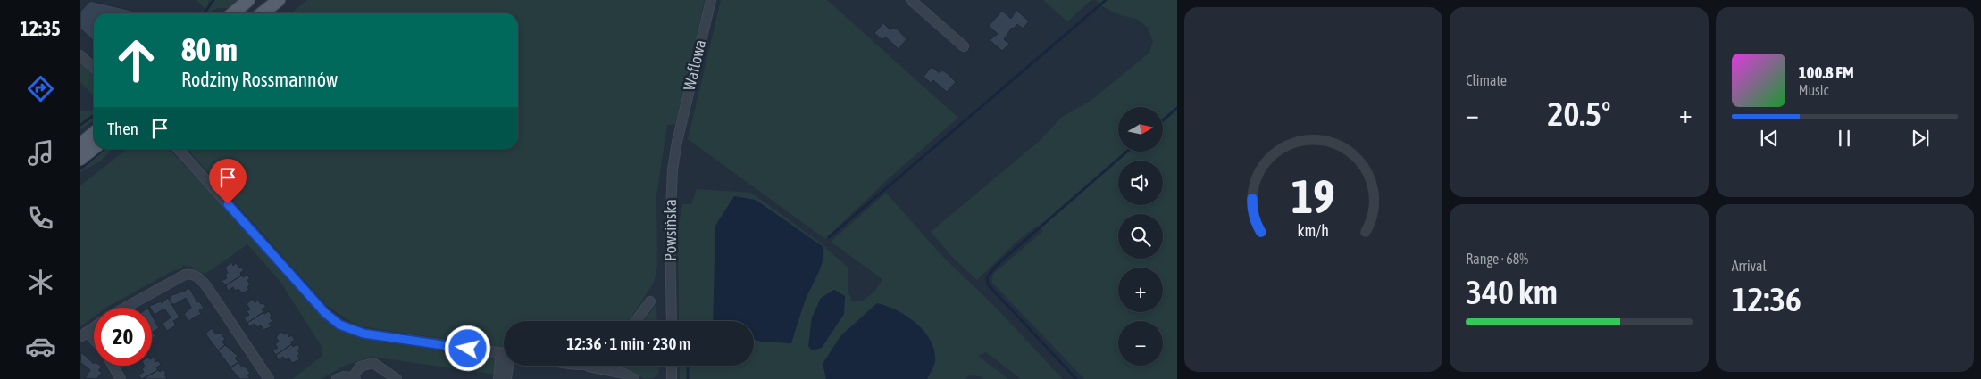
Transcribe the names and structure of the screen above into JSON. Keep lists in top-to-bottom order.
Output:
{
  "streets": {
    "street": ["Waflowa", "Powsińska"]
  },
  "crossings": [
    ["Waflowa", "Powsińska"]
  ],
  "north": "right",
  "page": {
    "tabs": "12:35",
    "tile": [
      "Climate",
      ["Range · 68%", "340 km"],
      ["Arrival", "12:36"]
    ],
    "turn": ["80 m", "Rodziny Rossmannów"],
    "song": ["100.8 FM", "Music"],
    "heat": ["−", "20.5°", "+"],
    "map_buttons": ["+", "−"],
    "then": "Then",
    "limit": "20",
    "trip": "12:36 · 1 min · 230 m",
    "gauge": ["19", "km/h"]
  }
}
